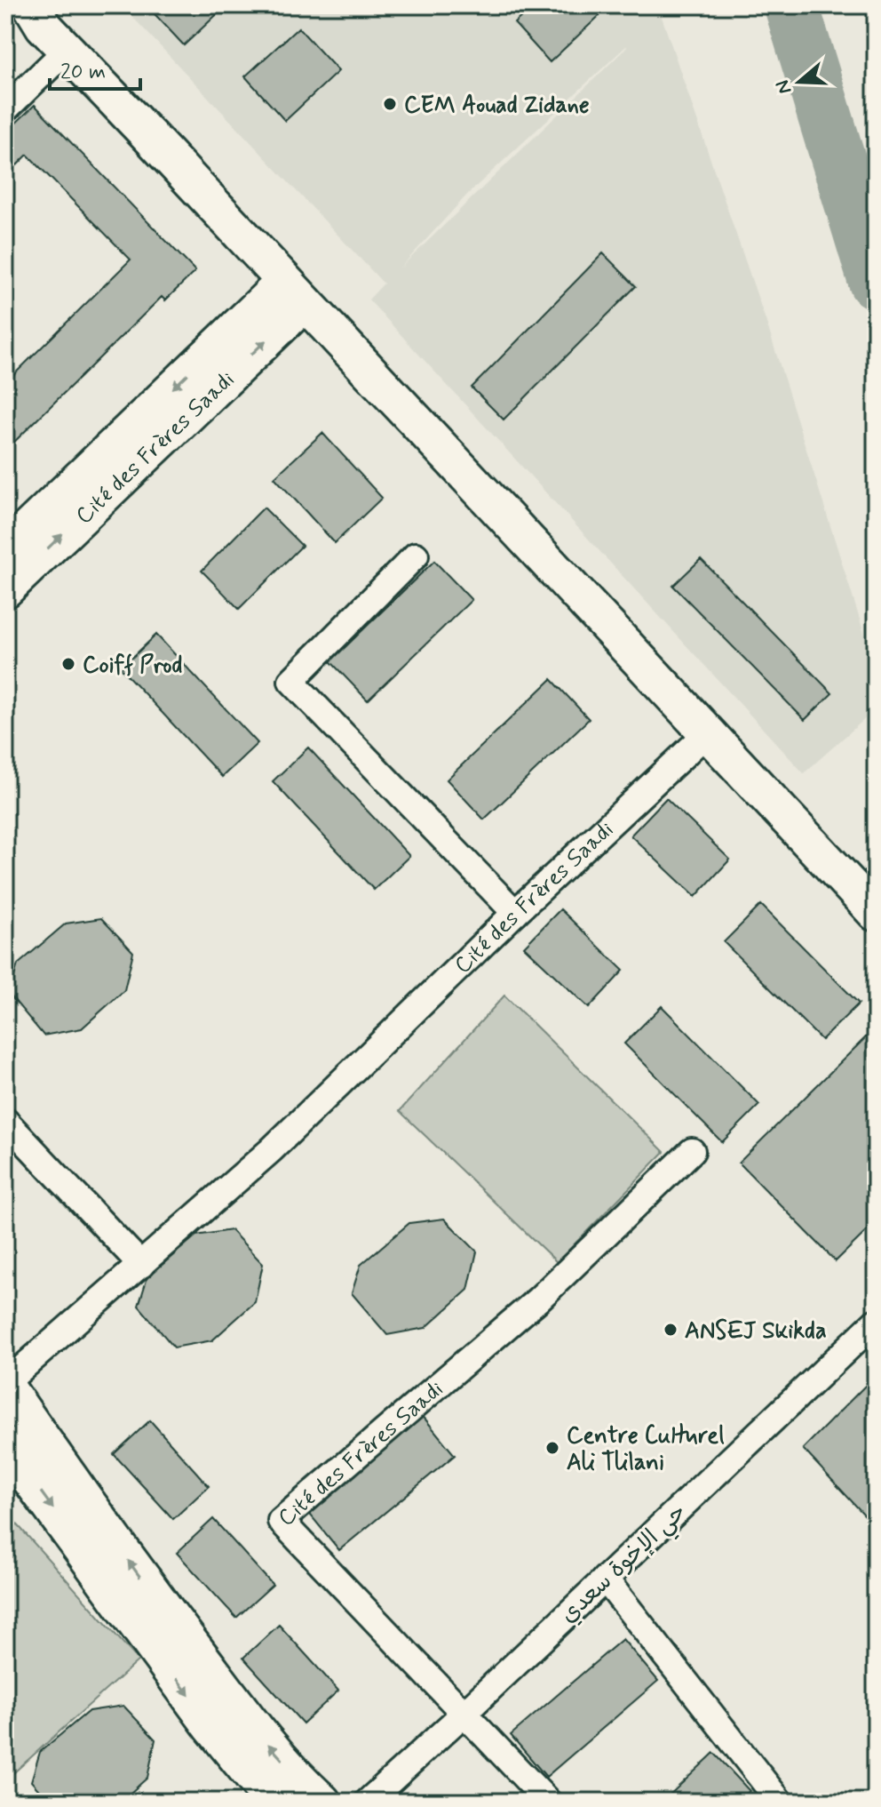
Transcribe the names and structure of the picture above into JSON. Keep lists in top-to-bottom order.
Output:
{
  "streets": {
    "main road": ["Cité des Frères Saadi"],
    "street": ["حي الإخوة سعدي"]
  },
  "crossings": [
    ["Cité des Frères Saadi", "حي الإخوة سعدي"]
  ],
  "places": [
    "CEM Aouad Zidane",
    "Coiff Prod",
    "ANSEJ Skikda",
    "Centre Culturel Ali Tlilani"
  ],
  "scale_bar": "20 m",
  "north": "left"
}
